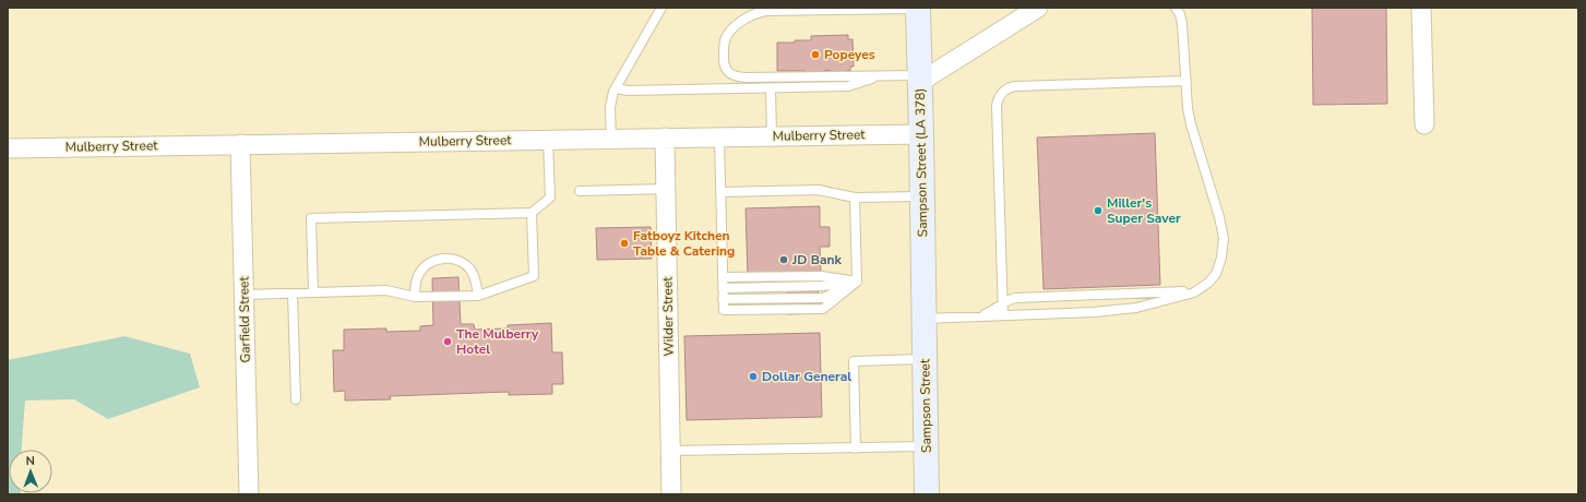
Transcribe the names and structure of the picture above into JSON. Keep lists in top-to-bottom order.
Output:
{
  "streets": {
    "main road": ["Sampson Street (LA 378)", "Sampson Street"],
    "street": ["Mulberry Street", "Wilder Street", "Garfield Street"]
  },
  "crossings": [
    ["Mulberry Street", "Sampson Street (LA 378)"],
    ["Mulberry Street", "Wilder Street"],
    ["Mulberry Street", "Garfield Street"],
    ["Sampson Street (LA 378)", "Sampson Street"]
  ],
  "places": [
    "Popeyes",
    "Miller's Super Saver",
    "Fatboyz Kitchen Table & Catering",
    "JD Bank",
    "The Mulberry Hotel",
    "Dollar General"
  ],
  "north": "top"
}
